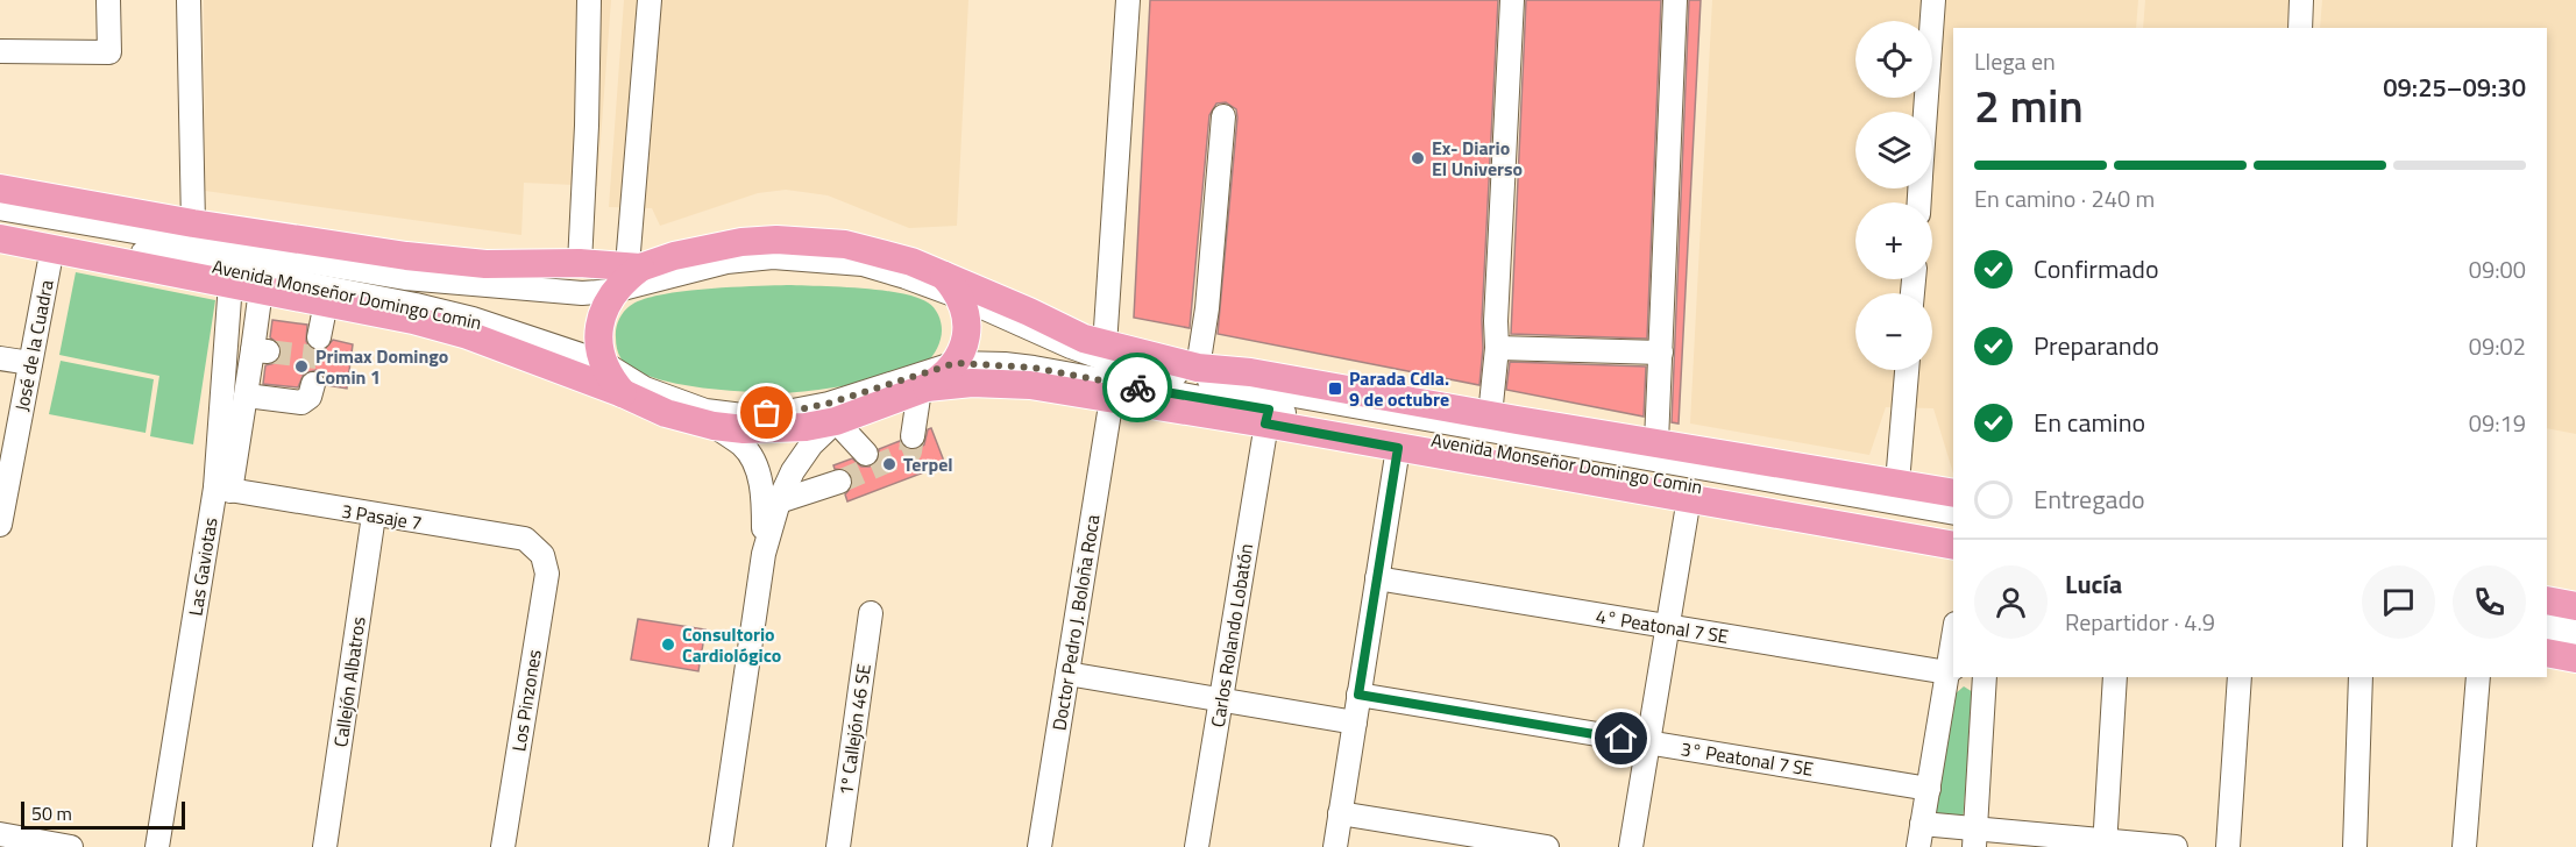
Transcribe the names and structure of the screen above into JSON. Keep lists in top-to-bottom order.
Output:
{
  "streets": {
    "main road": ["Avenida Monseñor Domingo Comin"],
    "street": [
      "José de la Cuadra",
      "3 Pasaje 7",
      "Las Gaviotas",
      "Doctor Pedro J. Boloña Roca",
      "4° Peatonal 7 SE",
      "Carlos Rolando Lobatón",
      "Callejón Albatros",
      "Los Pinzones",
      "1º Callejón 46 SE",
      "3° Peatonal 7 SE"
    ]
  },
  "crossings": [
    ["Avenida Monseñor Domingo Comin", "José de la Cuadra"],
    ["Avenida Monseñor Domingo Comin", "Las Gaviotas"],
    ["Avenida Monseñor Domingo Comin", "Doctor Pedro J. Boloña Roca"],
    ["Avenida Monseñor Domingo Comin", "Carlos Rolando Lobatón"],
    ["3 Pasaje 7", "Las Gaviotas"],
    ["3 Pasaje 7", "Callejón Albatros"],
    ["3 Pasaje 7", "Los Pinzones"]
  ],
  "places": {
    "other": [
      "Ex- Diario El Universo",
      "Primax Domingo Comin 1",
      "Terpel",
      "Consultorio Cardiológico"
    ],
    "transit": ["Parada Cdla. 9 de octubre"]
  },
  "scale_bar": "50 m",
  "page": {
    "map_buttons": ["+", "−"],
    "heading": ["2 min", "Llega en", "09:25–09:30"],
    "panel": ["Lucía", "Repartidor · 4.9"],
    "bar": "En camino · 240 m",
    "list": [
      ["Confirmado", "09:00"],
      ["Preparando", "09:02"],
      ["En camino", "09:19"],
      "Entregado"
    ],
    "scale": "50 m"
  }
}
